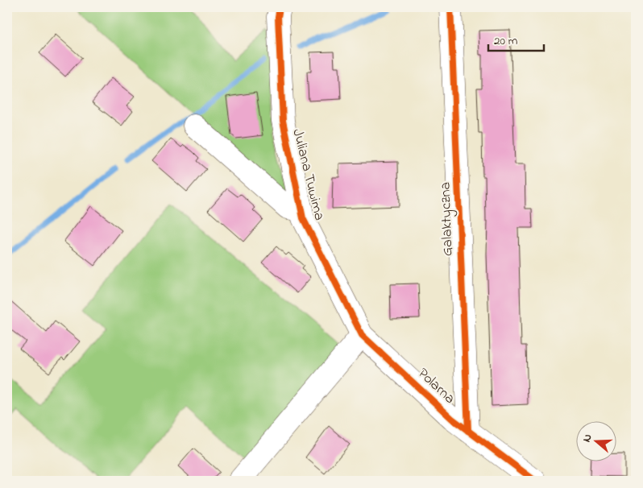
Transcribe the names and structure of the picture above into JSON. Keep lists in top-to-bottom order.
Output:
{
  "streets": {
    "street": ["Juliana Tuwima", "Galaktyczna", "Polarna"]
  },
  "crossings": [
    ["Juliana Tuwima", "Polarna"],
    ["Galaktyczna", "Polarna"]
  ],
  "scale_bar": "20 m",
  "north": "left"
}
